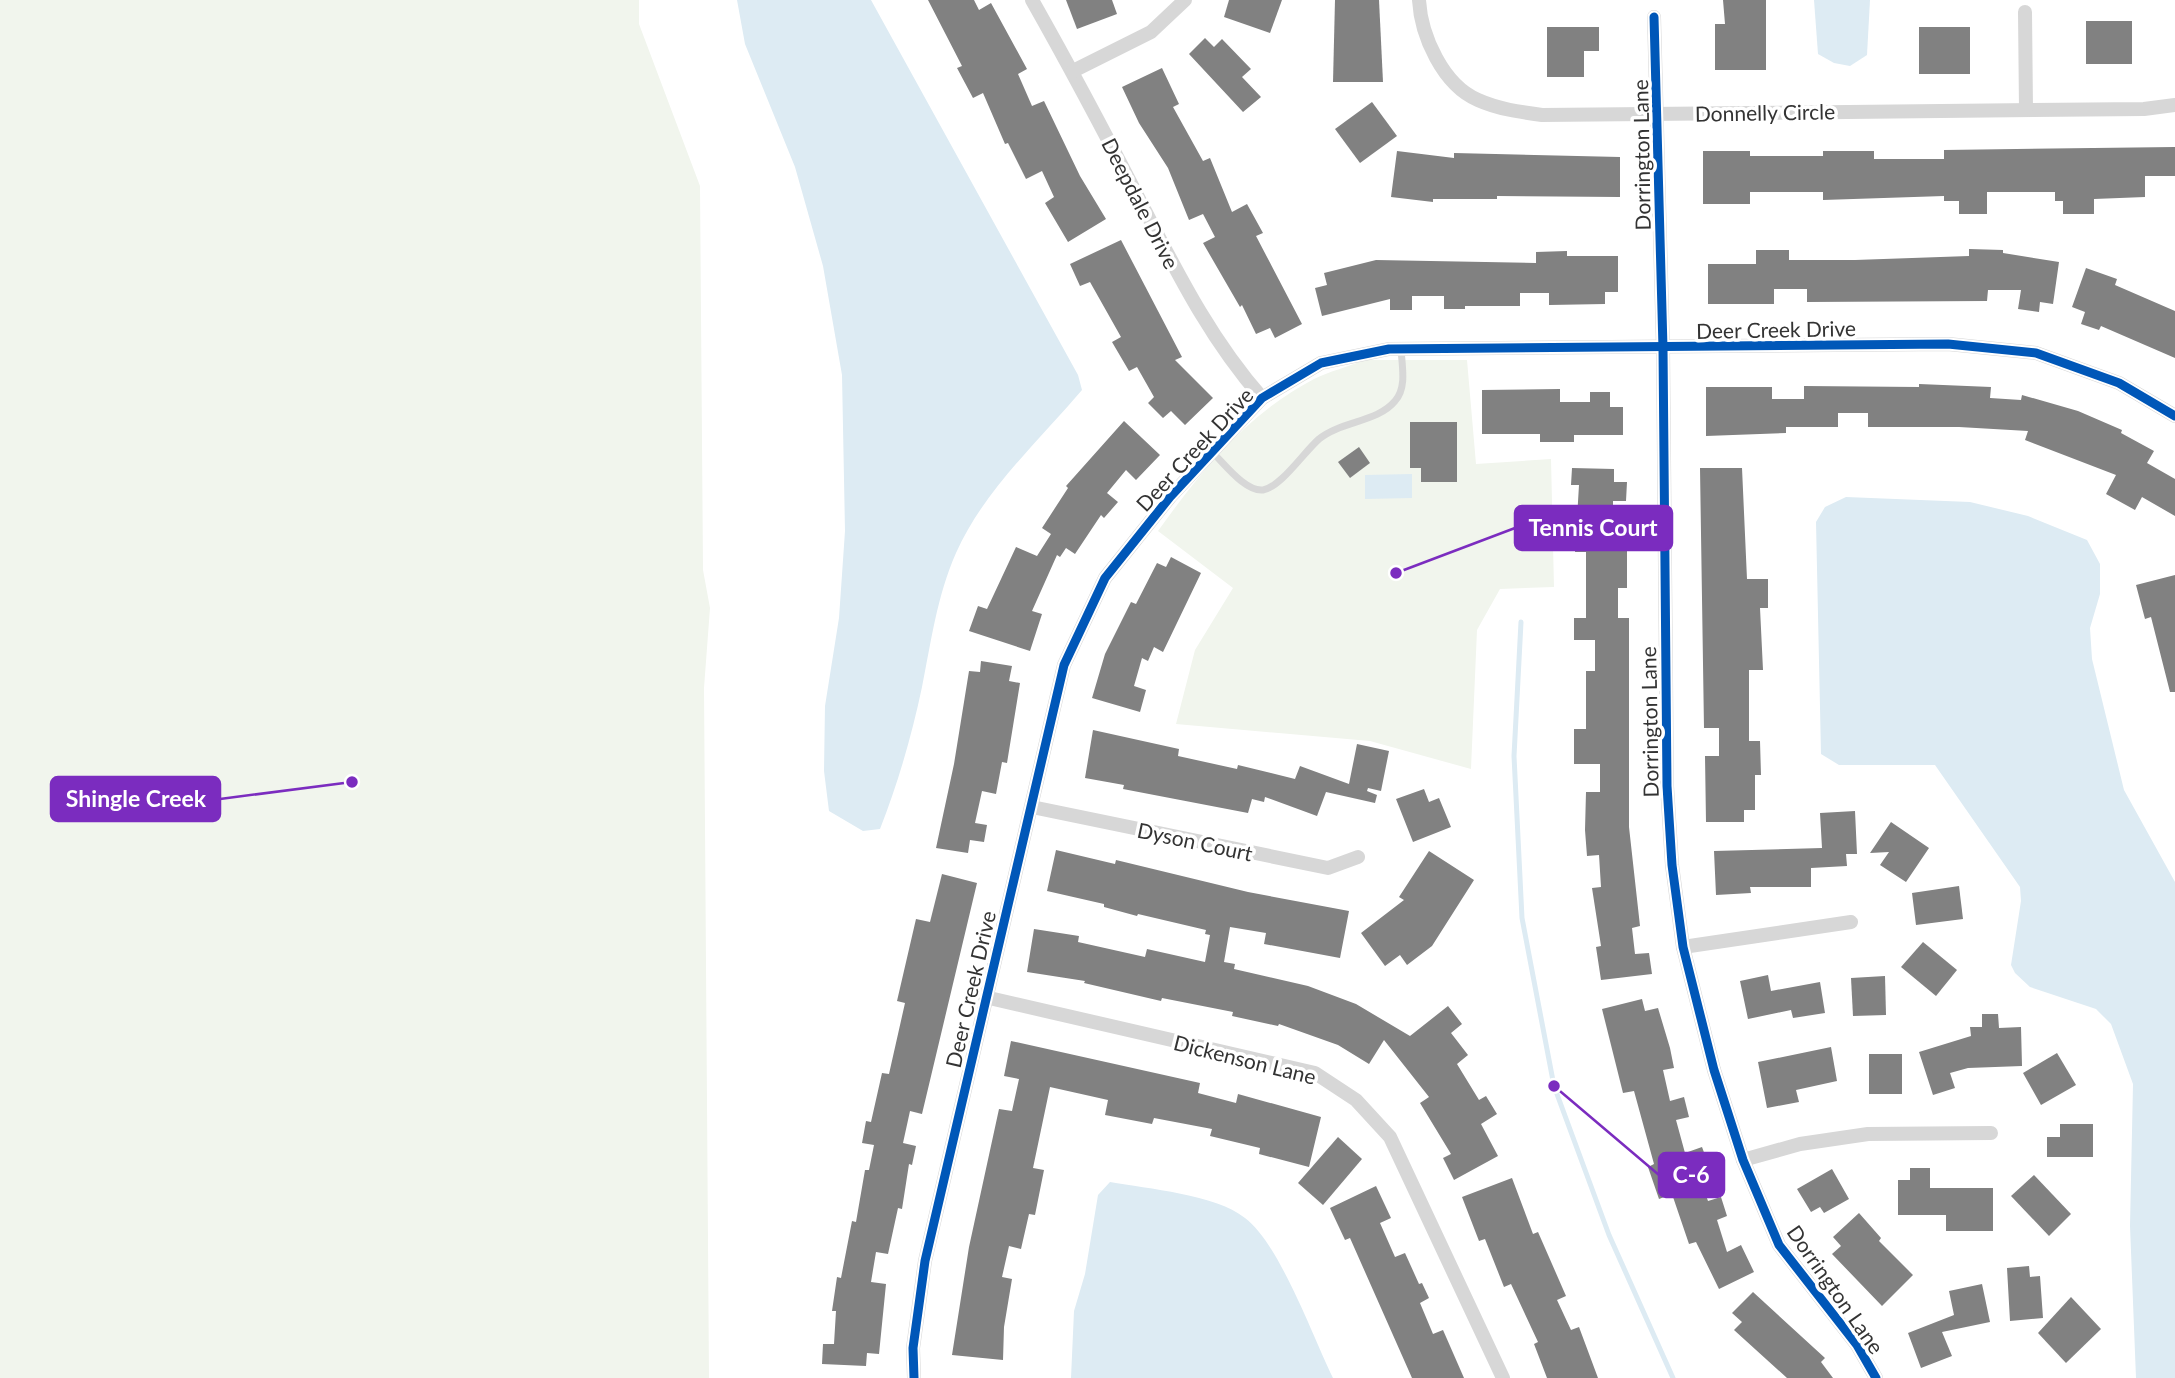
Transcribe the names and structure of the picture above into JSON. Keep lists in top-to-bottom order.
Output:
{
  "streets": {
    "street": [
      "Donnelly Circle",
      "Dorrington Lane",
      "Deepdale Drive",
      "Deer Creek Drive",
      "Dyson Court",
      "Dickenson Lane"
    ]
  },
  "crossings": [
    ["Donnelly Circle", "Dorrington Lane"],
    ["Dorrington Lane", "Deer Creek Drive"],
    ["Deepdale Drive", "Deer Creek Drive"],
    ["Deer Creek Drive", "Dyson Court"],
    ["Deer Creek Drive", "Dickenson Lane"]
  ],
  "places": ["Tennis Court", "Shingle Creek", "C-6"]
}
